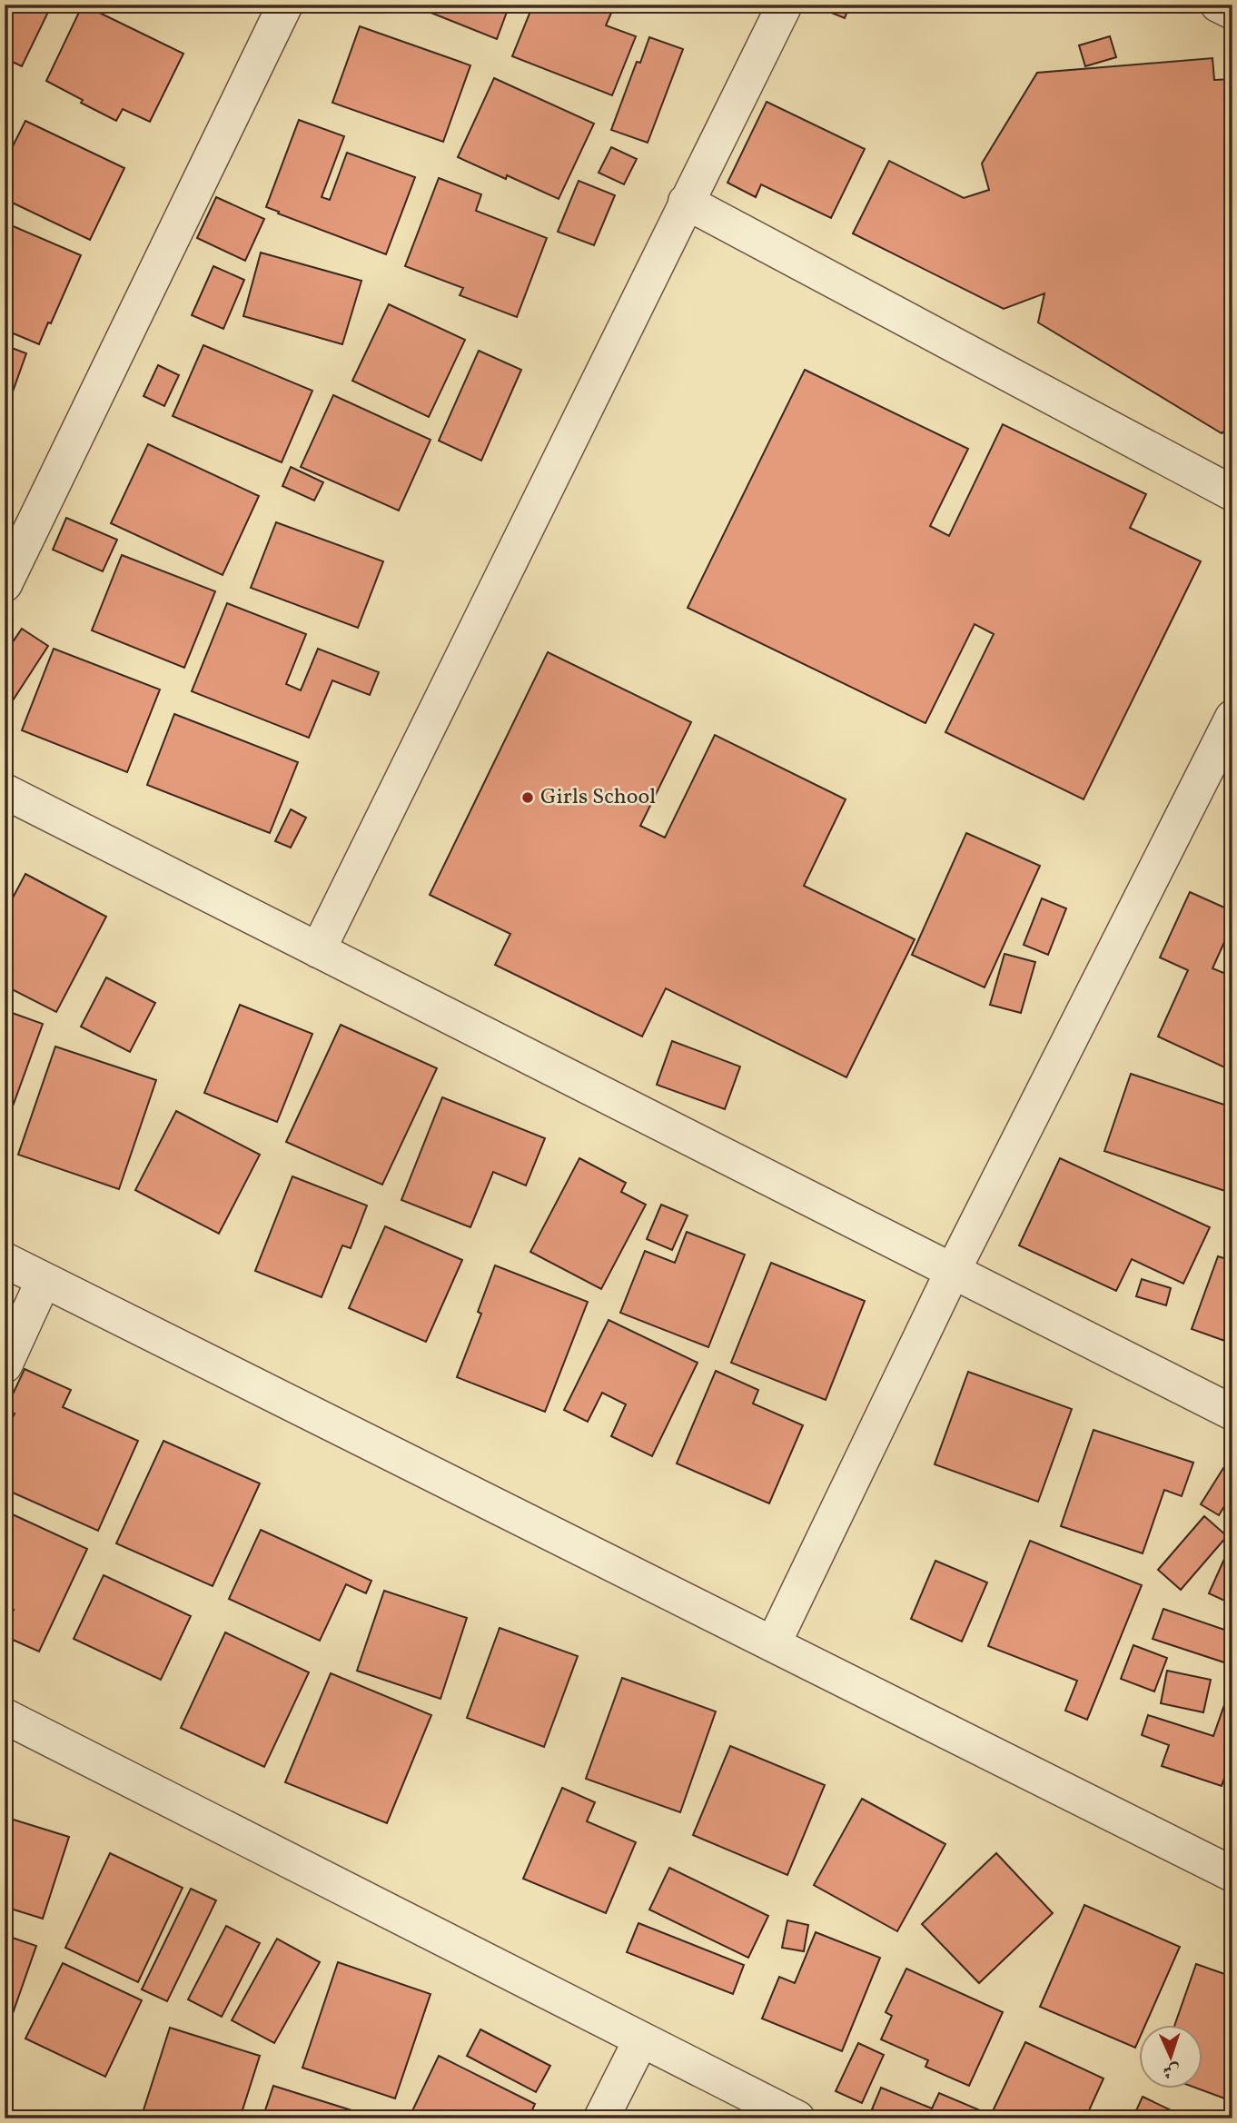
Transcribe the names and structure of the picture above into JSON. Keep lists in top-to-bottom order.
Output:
{
  "places": ["Girls School"],
  "north": "bottom"
}
